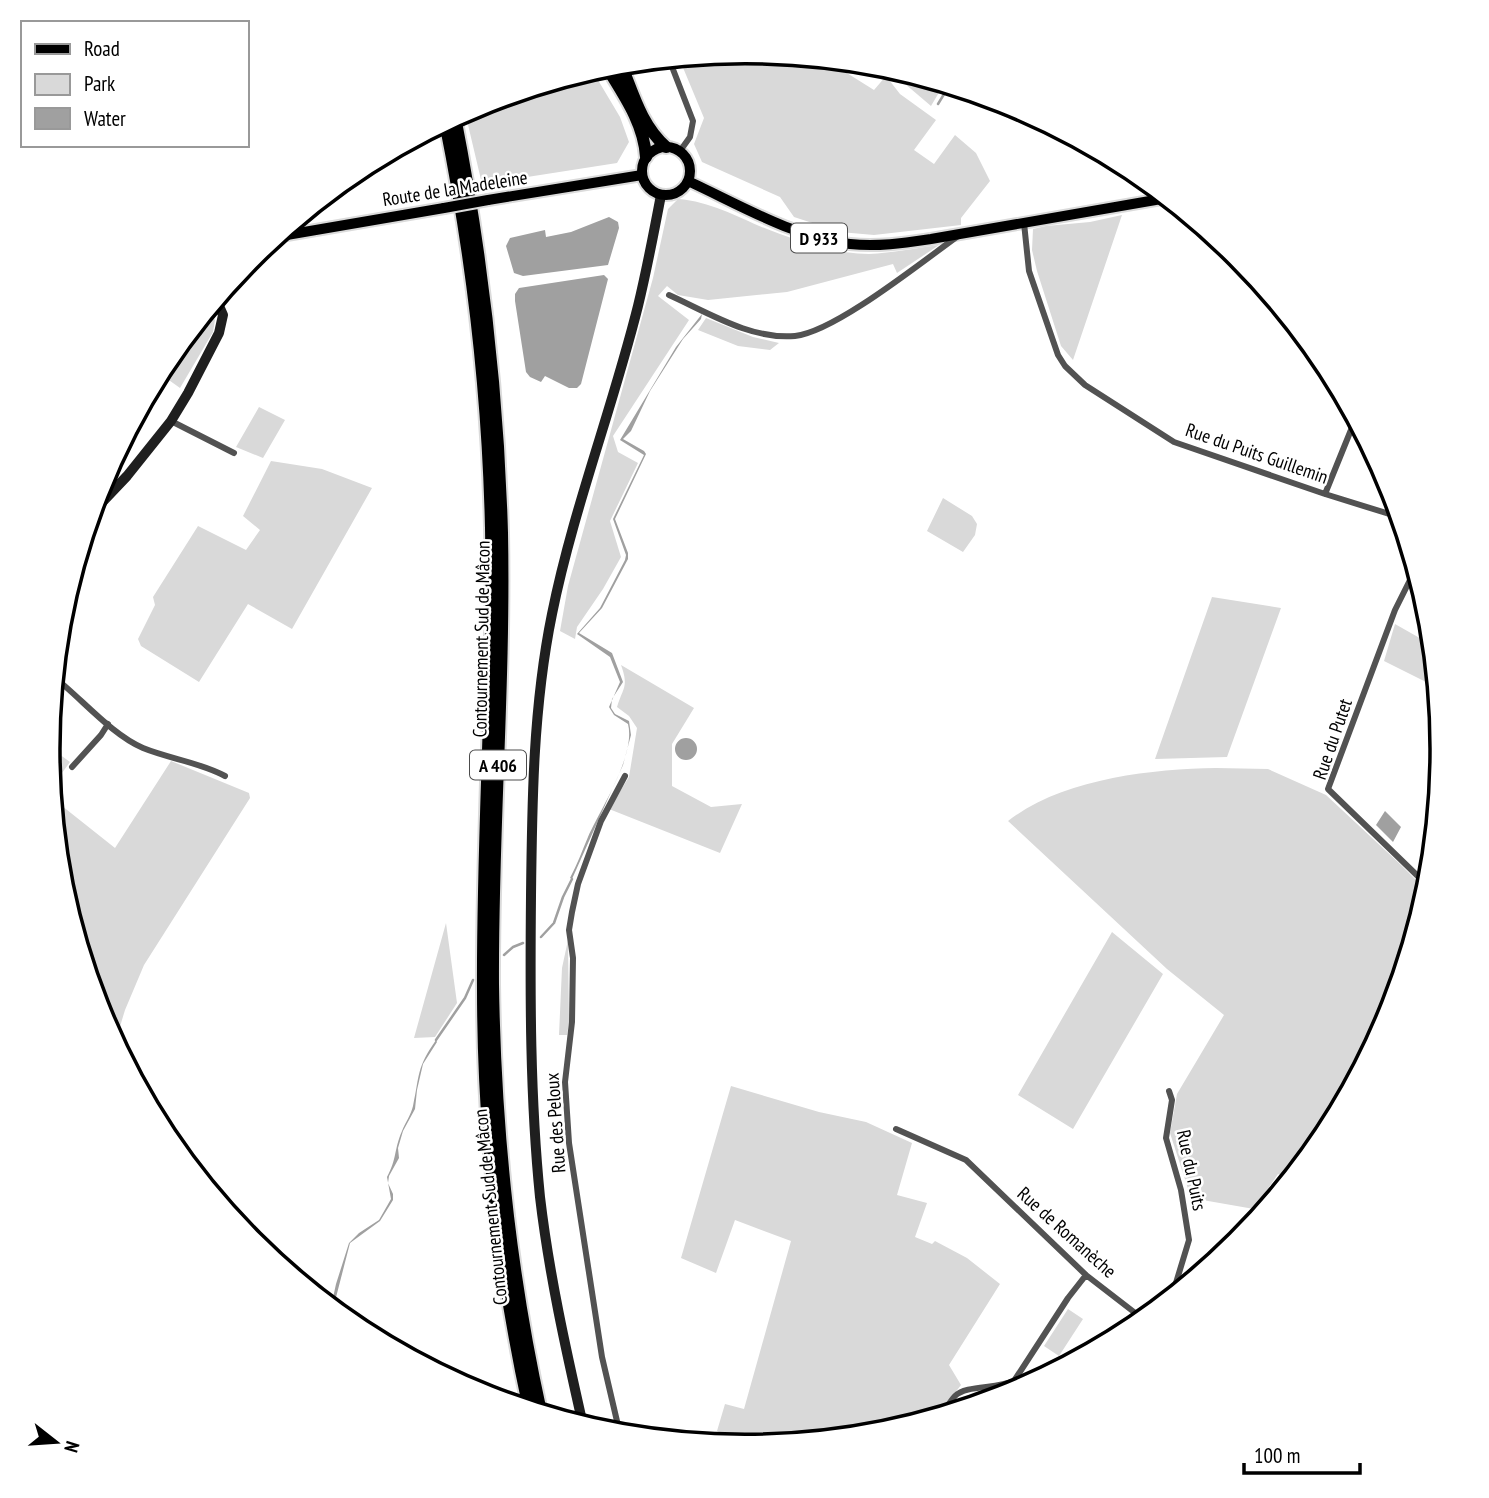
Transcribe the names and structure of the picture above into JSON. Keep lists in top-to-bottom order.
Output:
{
  "streets": {
    "highway": ["Contournement Sud de Mâcon", "A 406"],
    "main road": ["Route de la Madeleine", "D 933"],
    "street": [
      "Rue du Puits Guillemin",
      "Rue du Putet",
      "Rue des Peloux",
      "Rue du Puits",
      "Rue de Romanèche"
    ]
  },
  "crossings": [
    ["Route de la Madeleine", "D 933"],
    ["D 933", "Rue du Puits Guillemin"]
  ],
  "legend": ["Road", "Park", "Water"],
  "scale_bar": "100 m",
  "north": "right"
}
